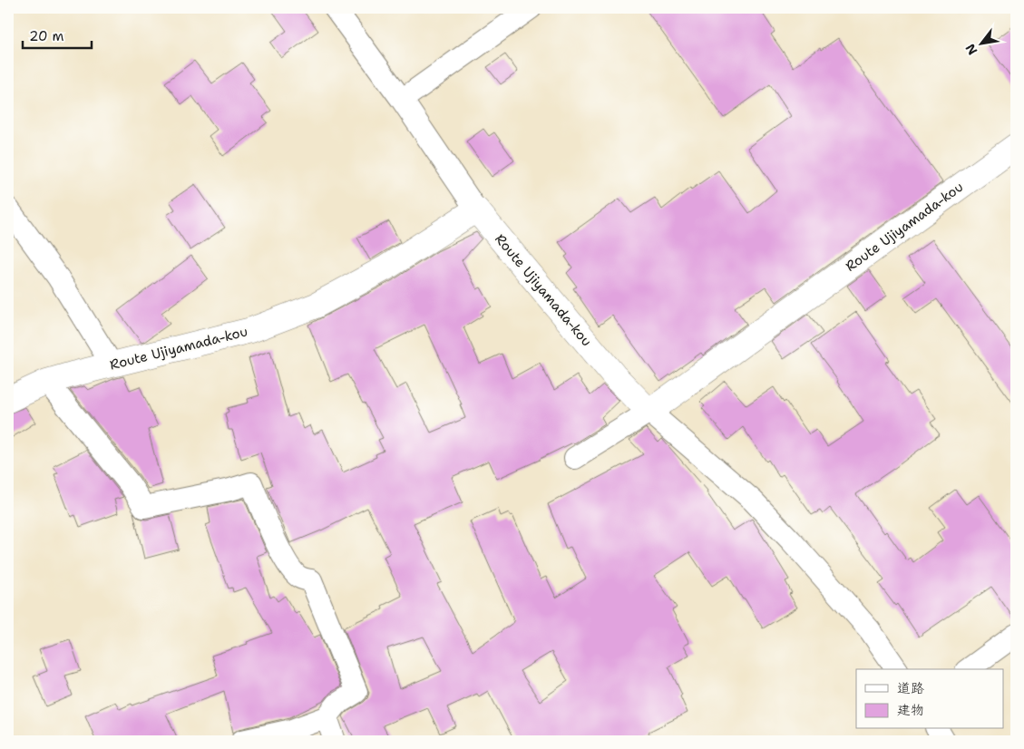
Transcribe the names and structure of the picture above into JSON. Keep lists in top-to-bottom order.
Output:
{
  "streets": {
    "main road": ["Route Ujiyamada-kou"]
  },
  "legend": ["道路", "建物"],
  "scale_bar": "20 m",
  "north": "bottom left"
}
